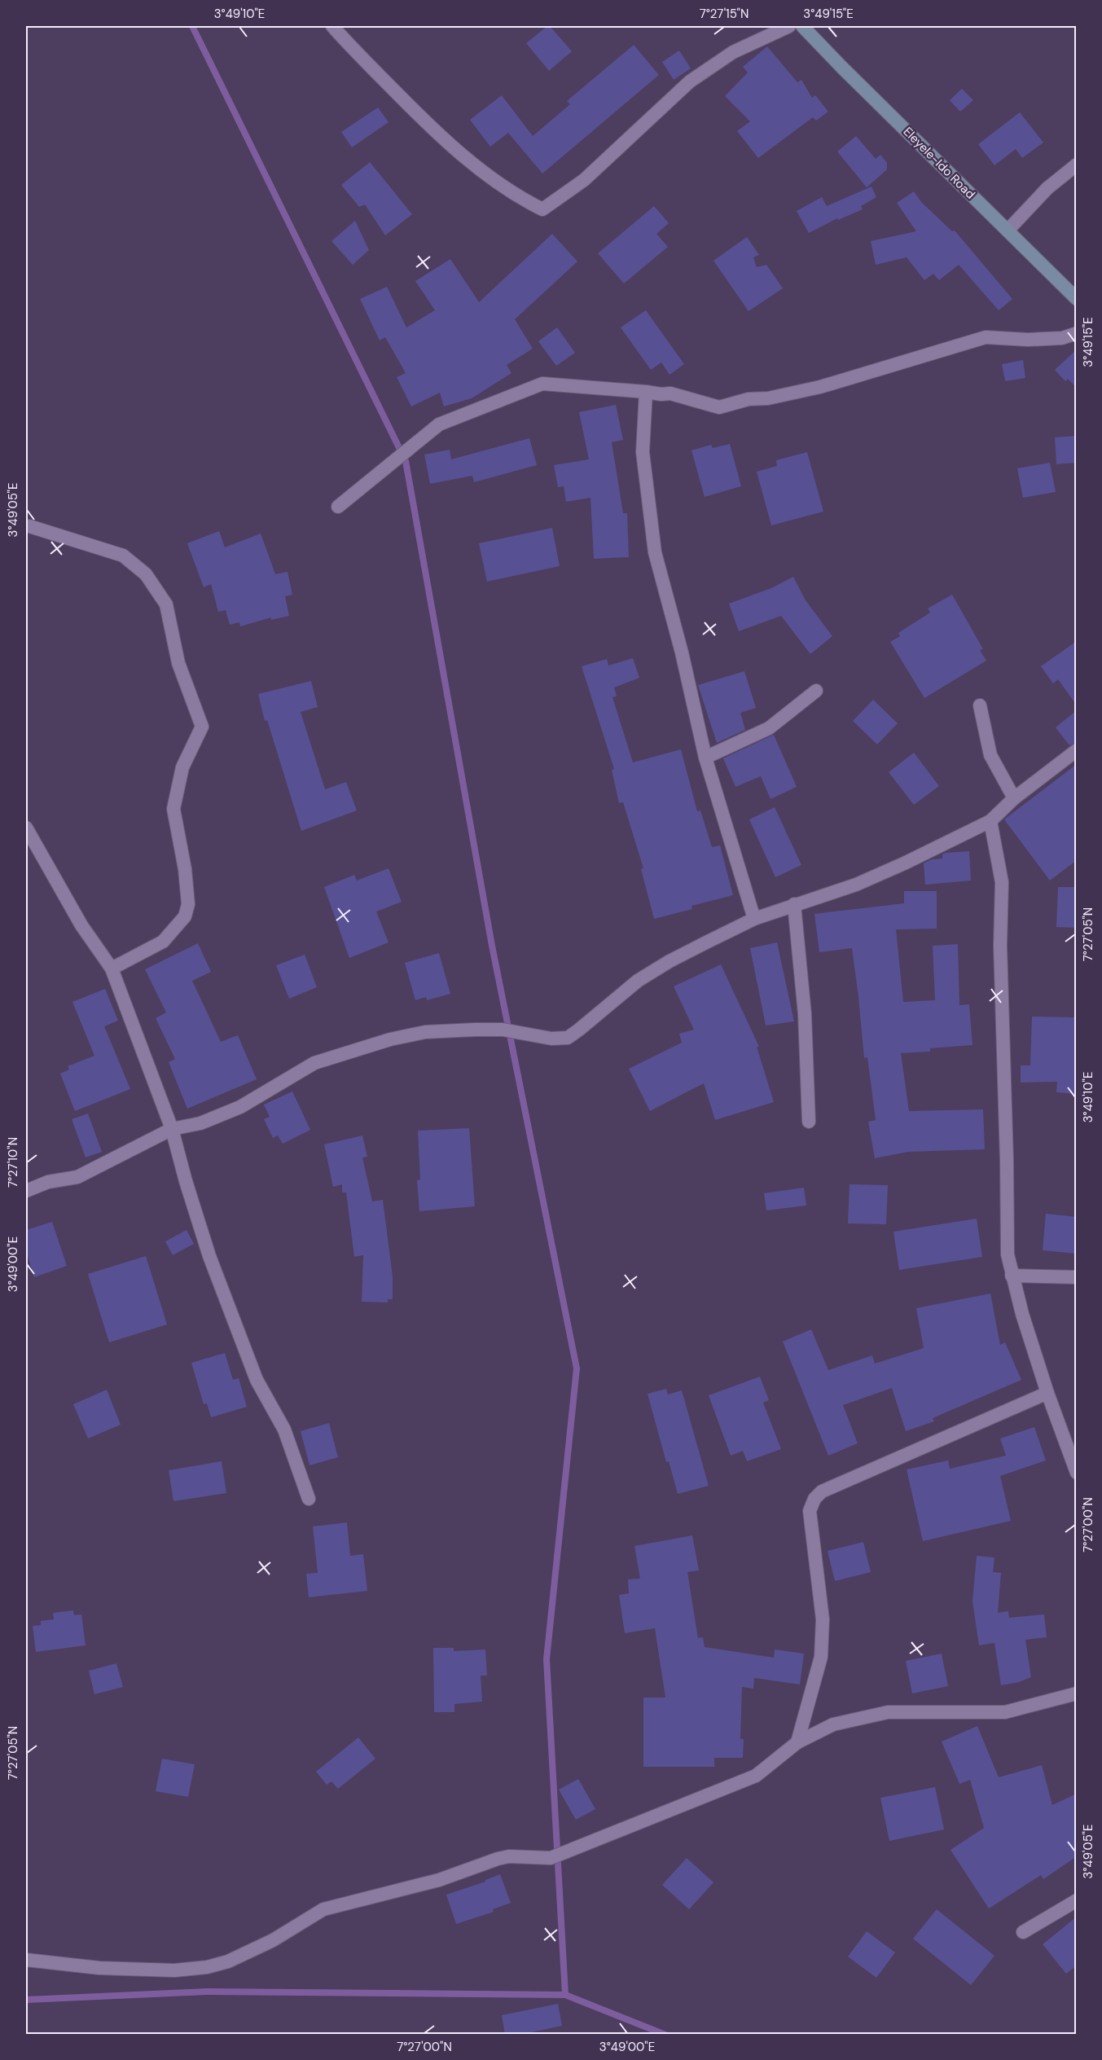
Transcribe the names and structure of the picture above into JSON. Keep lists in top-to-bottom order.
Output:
{
  "streets": {
    "main road": ["Eleyele-Ido Road"]
  },
  "coordinates": [
    "3°49'10\"E",
    "7°27'15\"N",
    "3°49'15\"E",
    "3°49'05\"E",
    "7°27'05\"N",
    "7°27'10\"N",
    "3°49'00\"E",
    "7°27'00\"N"
  ]
}
